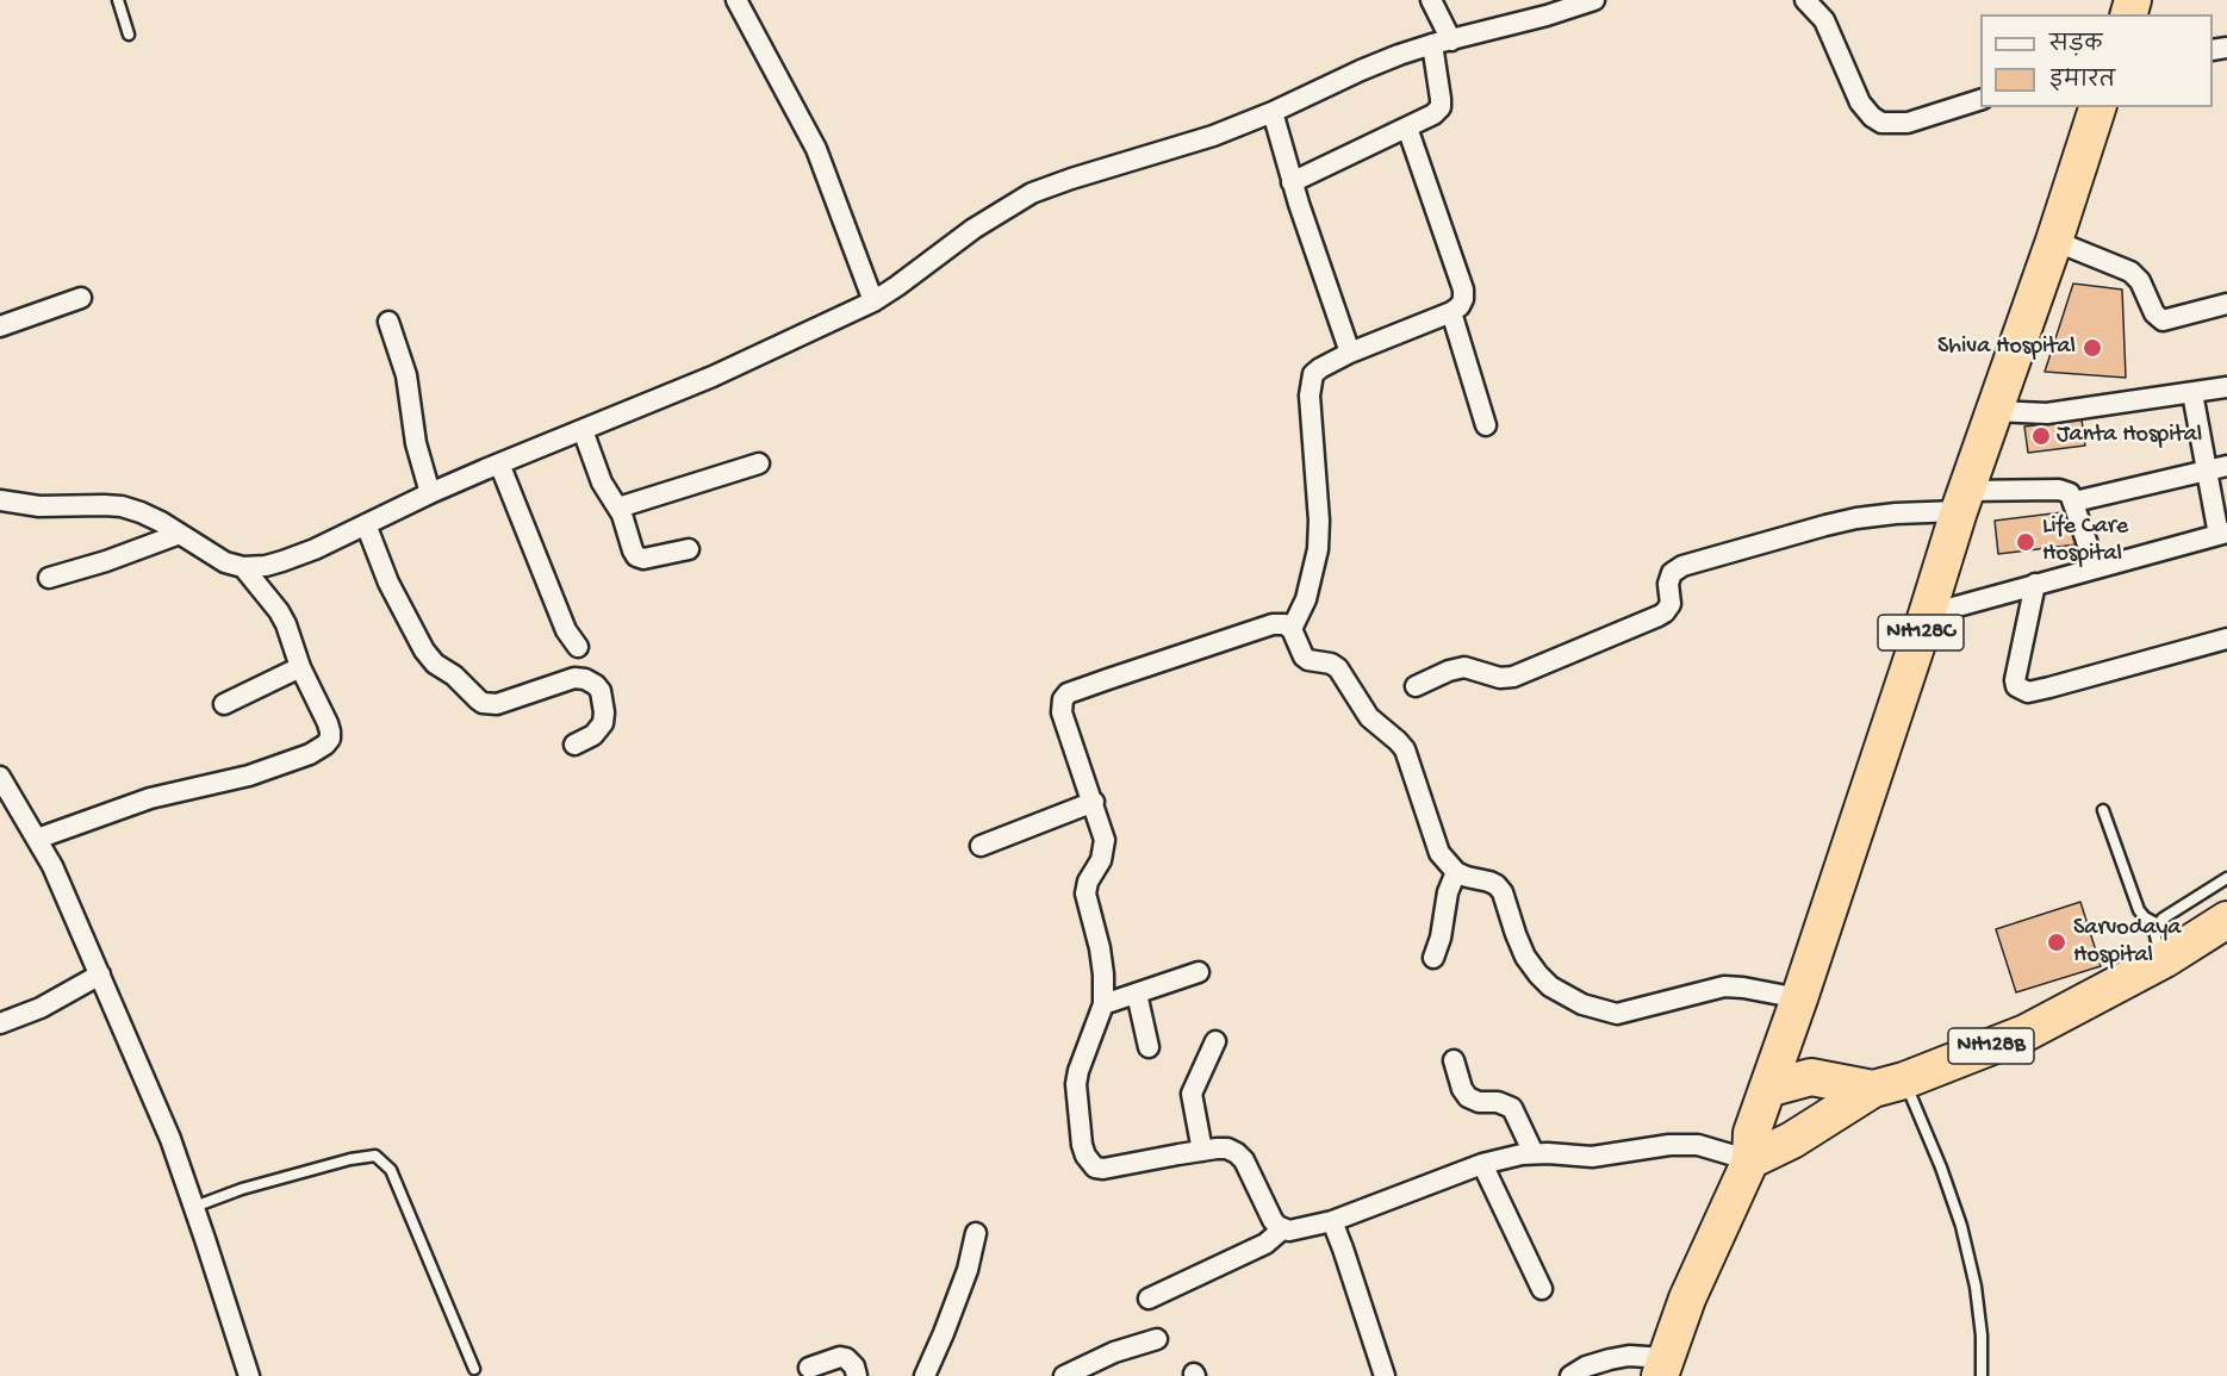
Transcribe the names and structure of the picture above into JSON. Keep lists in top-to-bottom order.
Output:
{
  "streets": {
    "highway": ["NH128C", "NH128B"]
  },
  "crossings": [
    ["NH128C", "NH128B"]
  ],
  "places": [
    "Shiva Hospital",
    "Janta Hospital",
    "Life Care Hospital",
    "Sarvodaya Hospital"
  ],
  "legend": ["सड़क", "इमारत"]
}
